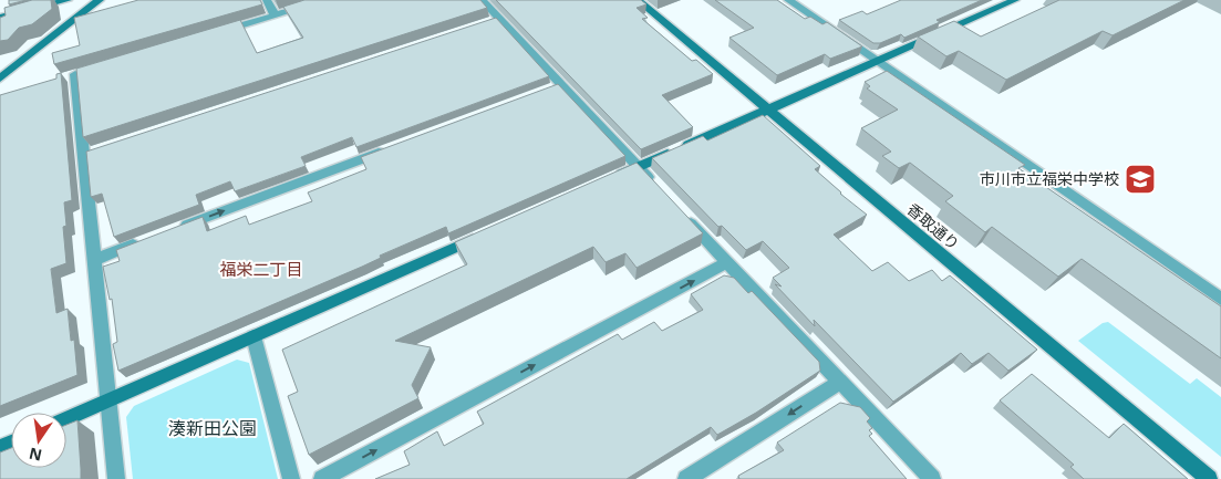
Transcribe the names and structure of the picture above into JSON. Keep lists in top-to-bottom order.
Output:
{
  "streets": {
    "street": ["香取通り"]
  },
  "districts": ["福栄二丁目"],
  "parks": ["湊新田公園"],
  "places": {
    "school or university": ["市川市立福栄中学校"]
  },
  "north": "bottom"
}
